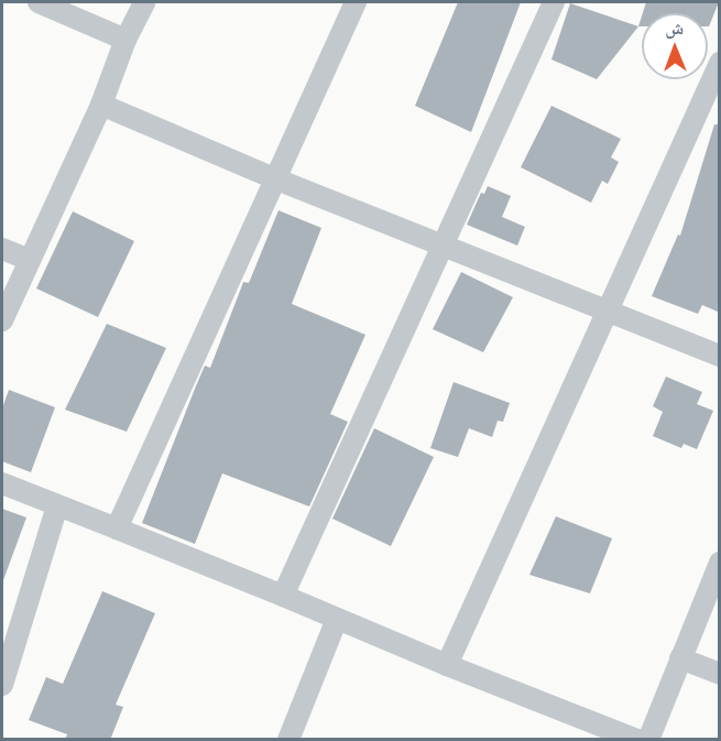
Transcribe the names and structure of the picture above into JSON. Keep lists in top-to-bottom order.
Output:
{
  "north": "top"
}
